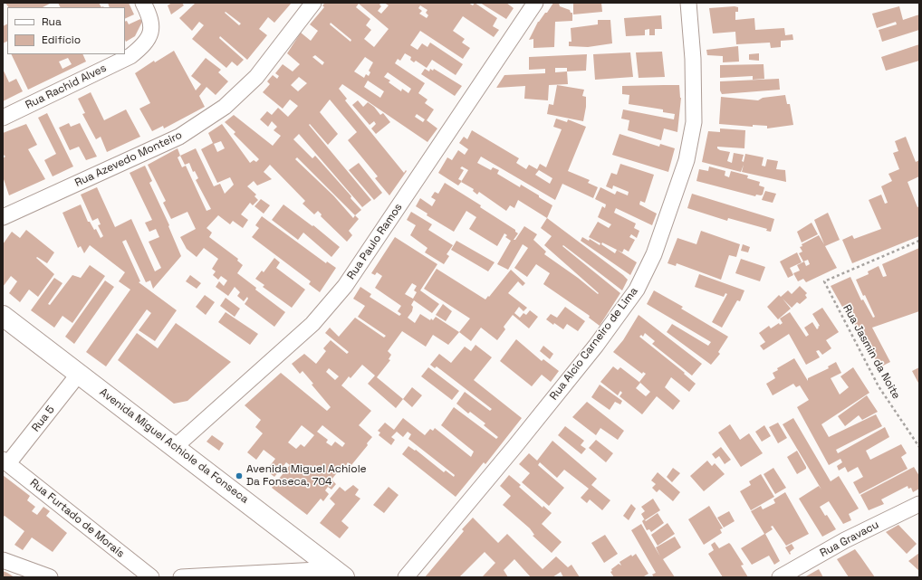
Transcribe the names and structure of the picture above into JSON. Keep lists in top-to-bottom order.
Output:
{
  "streets": {
    "street": [
      "Rua Rachid Alves",
      "Rua Azevedo Monteiro",
      "Rua Paulo Ramos",
      "Rua Alcio Carneiro de Lima",
      "Rua 5",
      "Avenida Miguel Achiole da Fonseca",
      "Rua Furtado de Morais",
      "Rua Gravacu"
    ],
    "path": ["Rua Jasmin da Noite"]
  },
  "crossings": [
    ["Rua Paulo Ramos", "Avenida Miguel Achiole da Fonseca"],
    ["Rua 5", "Avenida Miguel Achiole da Fonseca"],
    ["Rua 5", "Rua Furtado de Morais"]
  ],
  "places": ["Avenida Miguel Achiole Da Fonseca, 704"],
  "legend": ["Rua", "Edifício"]
}
